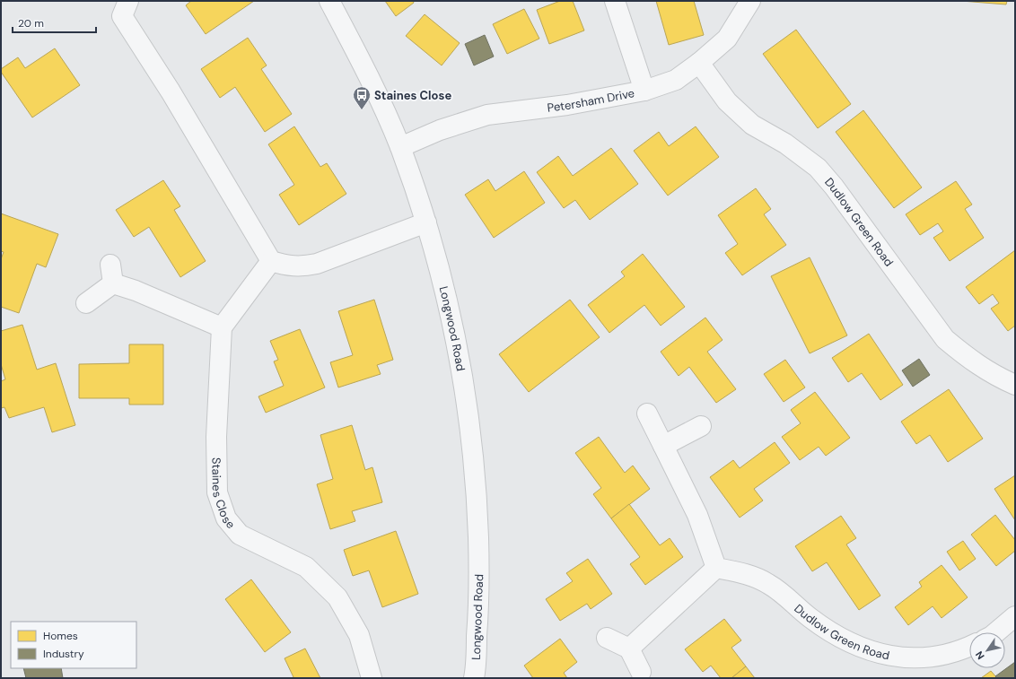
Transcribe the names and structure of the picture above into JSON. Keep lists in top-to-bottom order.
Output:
{
  "streets": {
    "street": [
      "Petersham Drive",
      "Dudlow Green Road",
      "Longwood Road",
      "Staines Close"
    ]
  },
  "crossings": [
    ["Petersham Drive", "Dudlow Green Road"],
    ["Petersham Drive", "Longwood Road"]
  ],
  "places": {
    "bus stop": ["Staines Close"]
  },
  "legend": ["Homes", "Industry"],
  "scale_bar": "20 m",
  "north": "bottom left"
}
